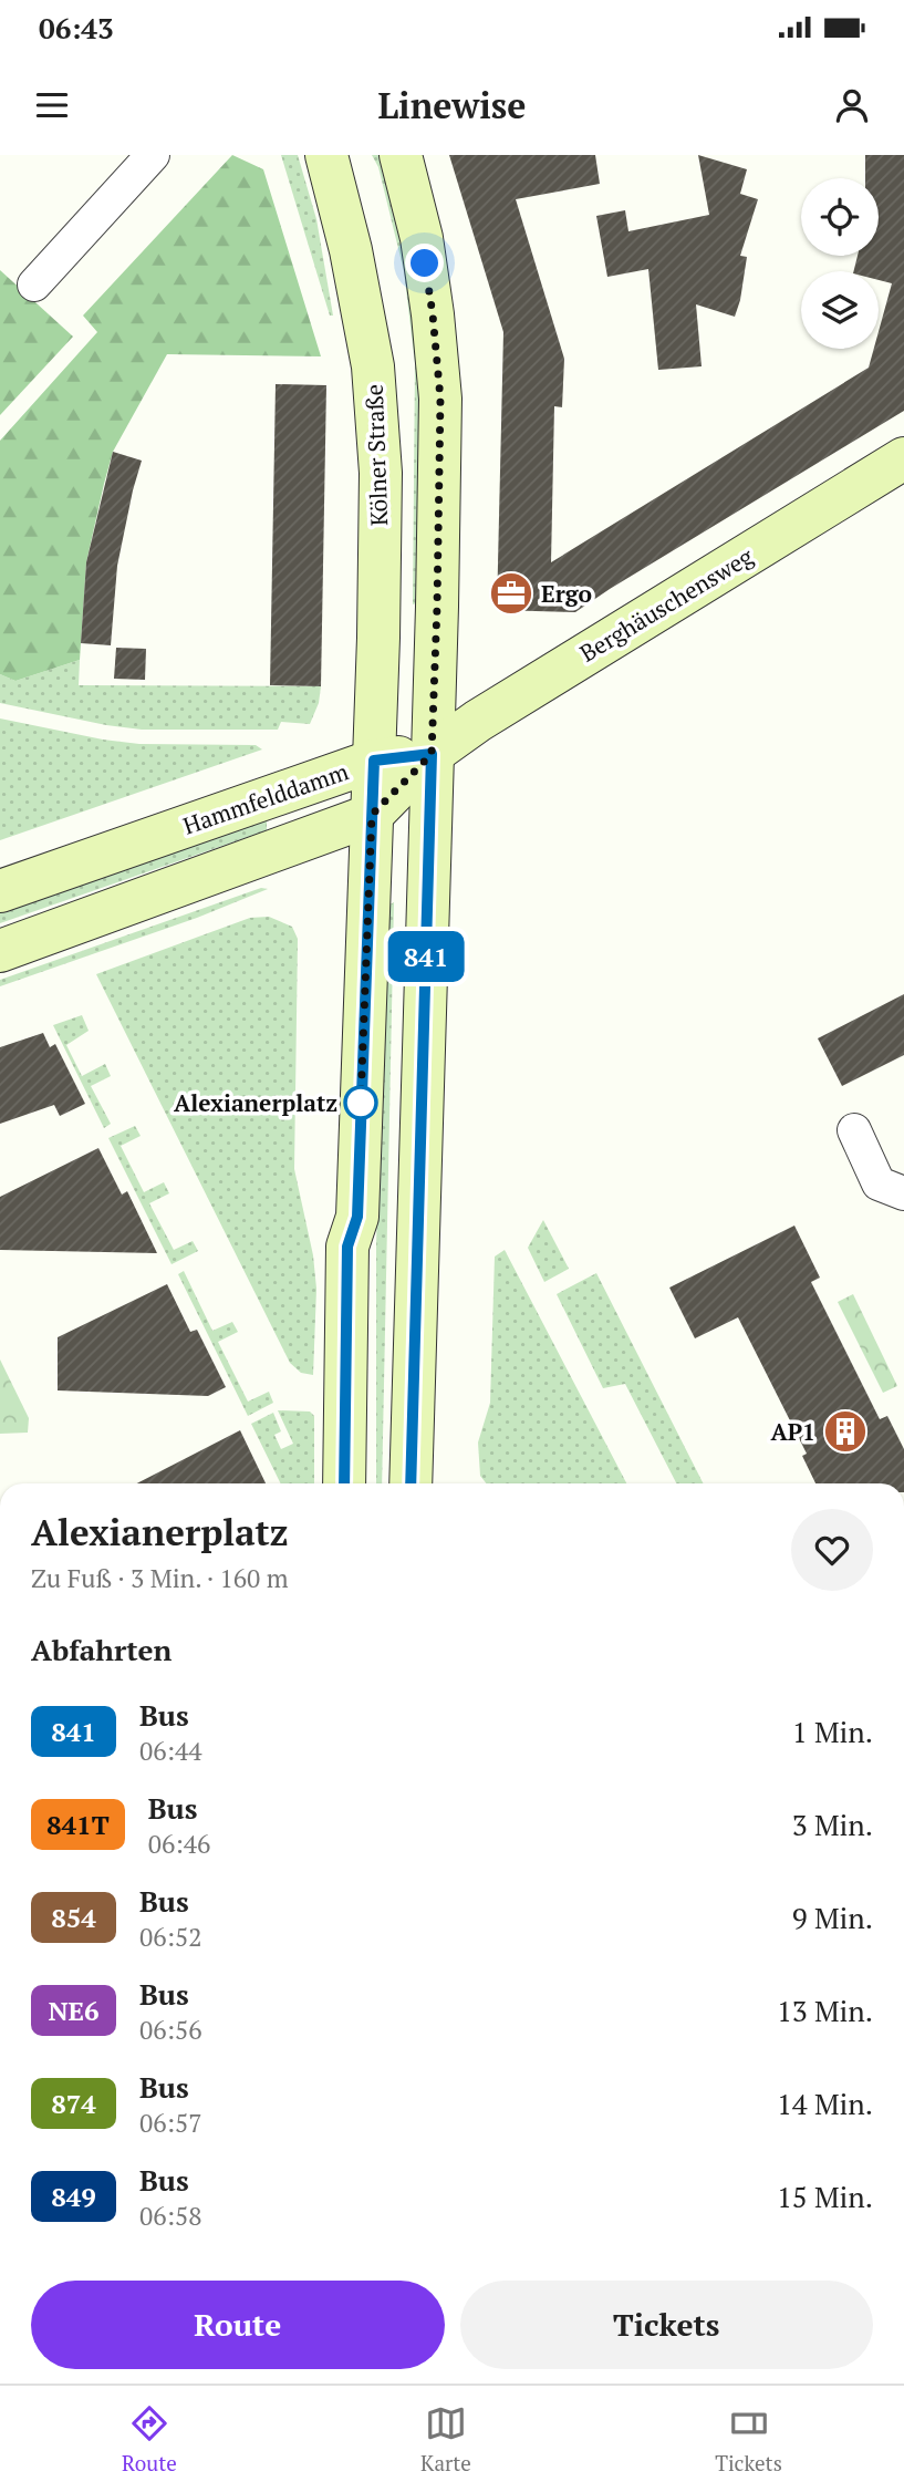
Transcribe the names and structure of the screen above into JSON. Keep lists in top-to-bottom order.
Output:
{
  "streets": {
    "main road": ["Kölner Straße", "Berghäuschensweg", "Hammfelddamm"]
  },
  "crossings": [
    ["Kölner Straße", "Hammfelddamm"],
    ["Berghäuschensweg", "Hammfelddamm"]
  ],
  "places": {
    "office": ["Ergo"],
    "other": ["Alexianerplatz"],
    "building": ["AP1"]
  },
  "lines": ["bus line 841"],
  "page": {
    "status": "06:43",
    "header": "Linewise",
    "on_map": "841",
    "heading": [
      ["Alexianerplatz", "Zu Fuß · 3 Min. · 160 m"],
      "Abfahrten"
    ],
    "list": [
      {
        "mark": "841",
        "name": "Bus",
        "note": "06:44",
        "value": "1 Min."
      },
      {
        "mark": "841T",
        "name": "Bus",
        "note": "06:46",
        "value": "3 Min."
      },
      {
        "mark": "854",
        "name": "Bus",
        "note": "06:52",
        "value": "9 Min."
      },
      {
        "mark": "NE6",
        "name": "Bus",
        "note": "06:56",
        "value": "13 Min."
      },
      {
        "mark": "874",
        "name": "Bus",
        "note": "06:57",
        "value": "14 Min."
      },
      {
        "mark": "849",
        "name": "Bus",
        "note": "06:58",
        "value": "15 Min."
      }
    ],
    "buttons": ["Route", "Tickets"],
    "tabs": ["Route", "Karte", "Tickets"]
  }
}
